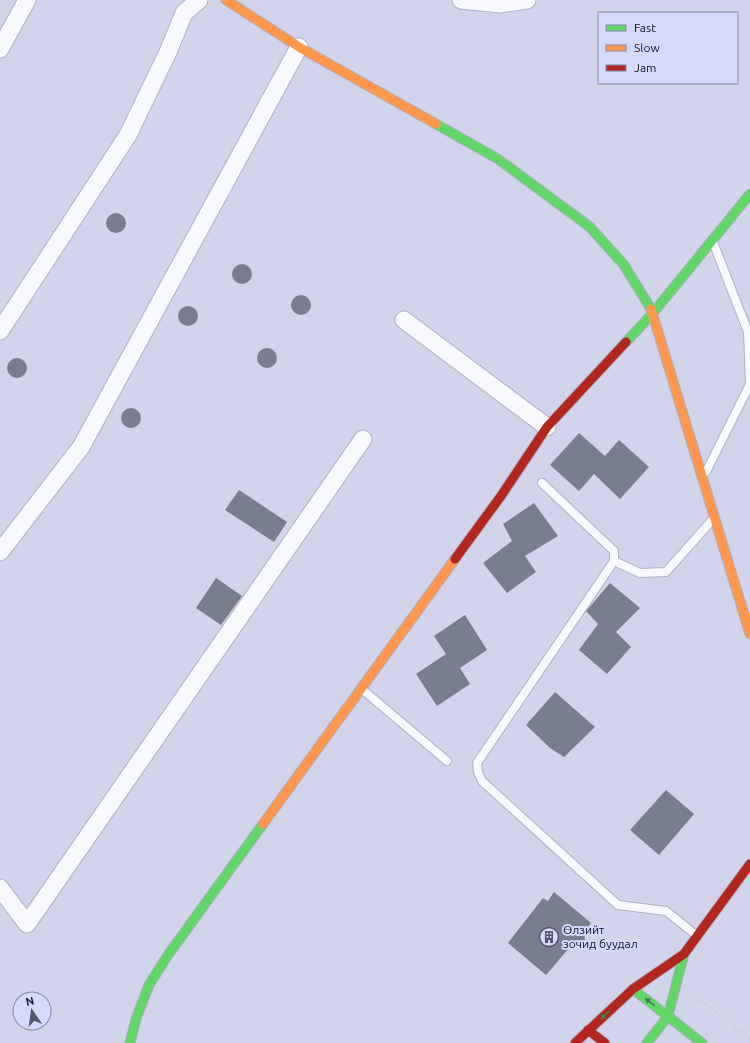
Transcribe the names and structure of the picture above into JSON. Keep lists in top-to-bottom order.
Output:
{
  "places": {
    "building": ["Өлзийт зочид буудал"]
  },
  "legend": ["Fast", "Slow", "Jam"],
  "north": "top"
}
